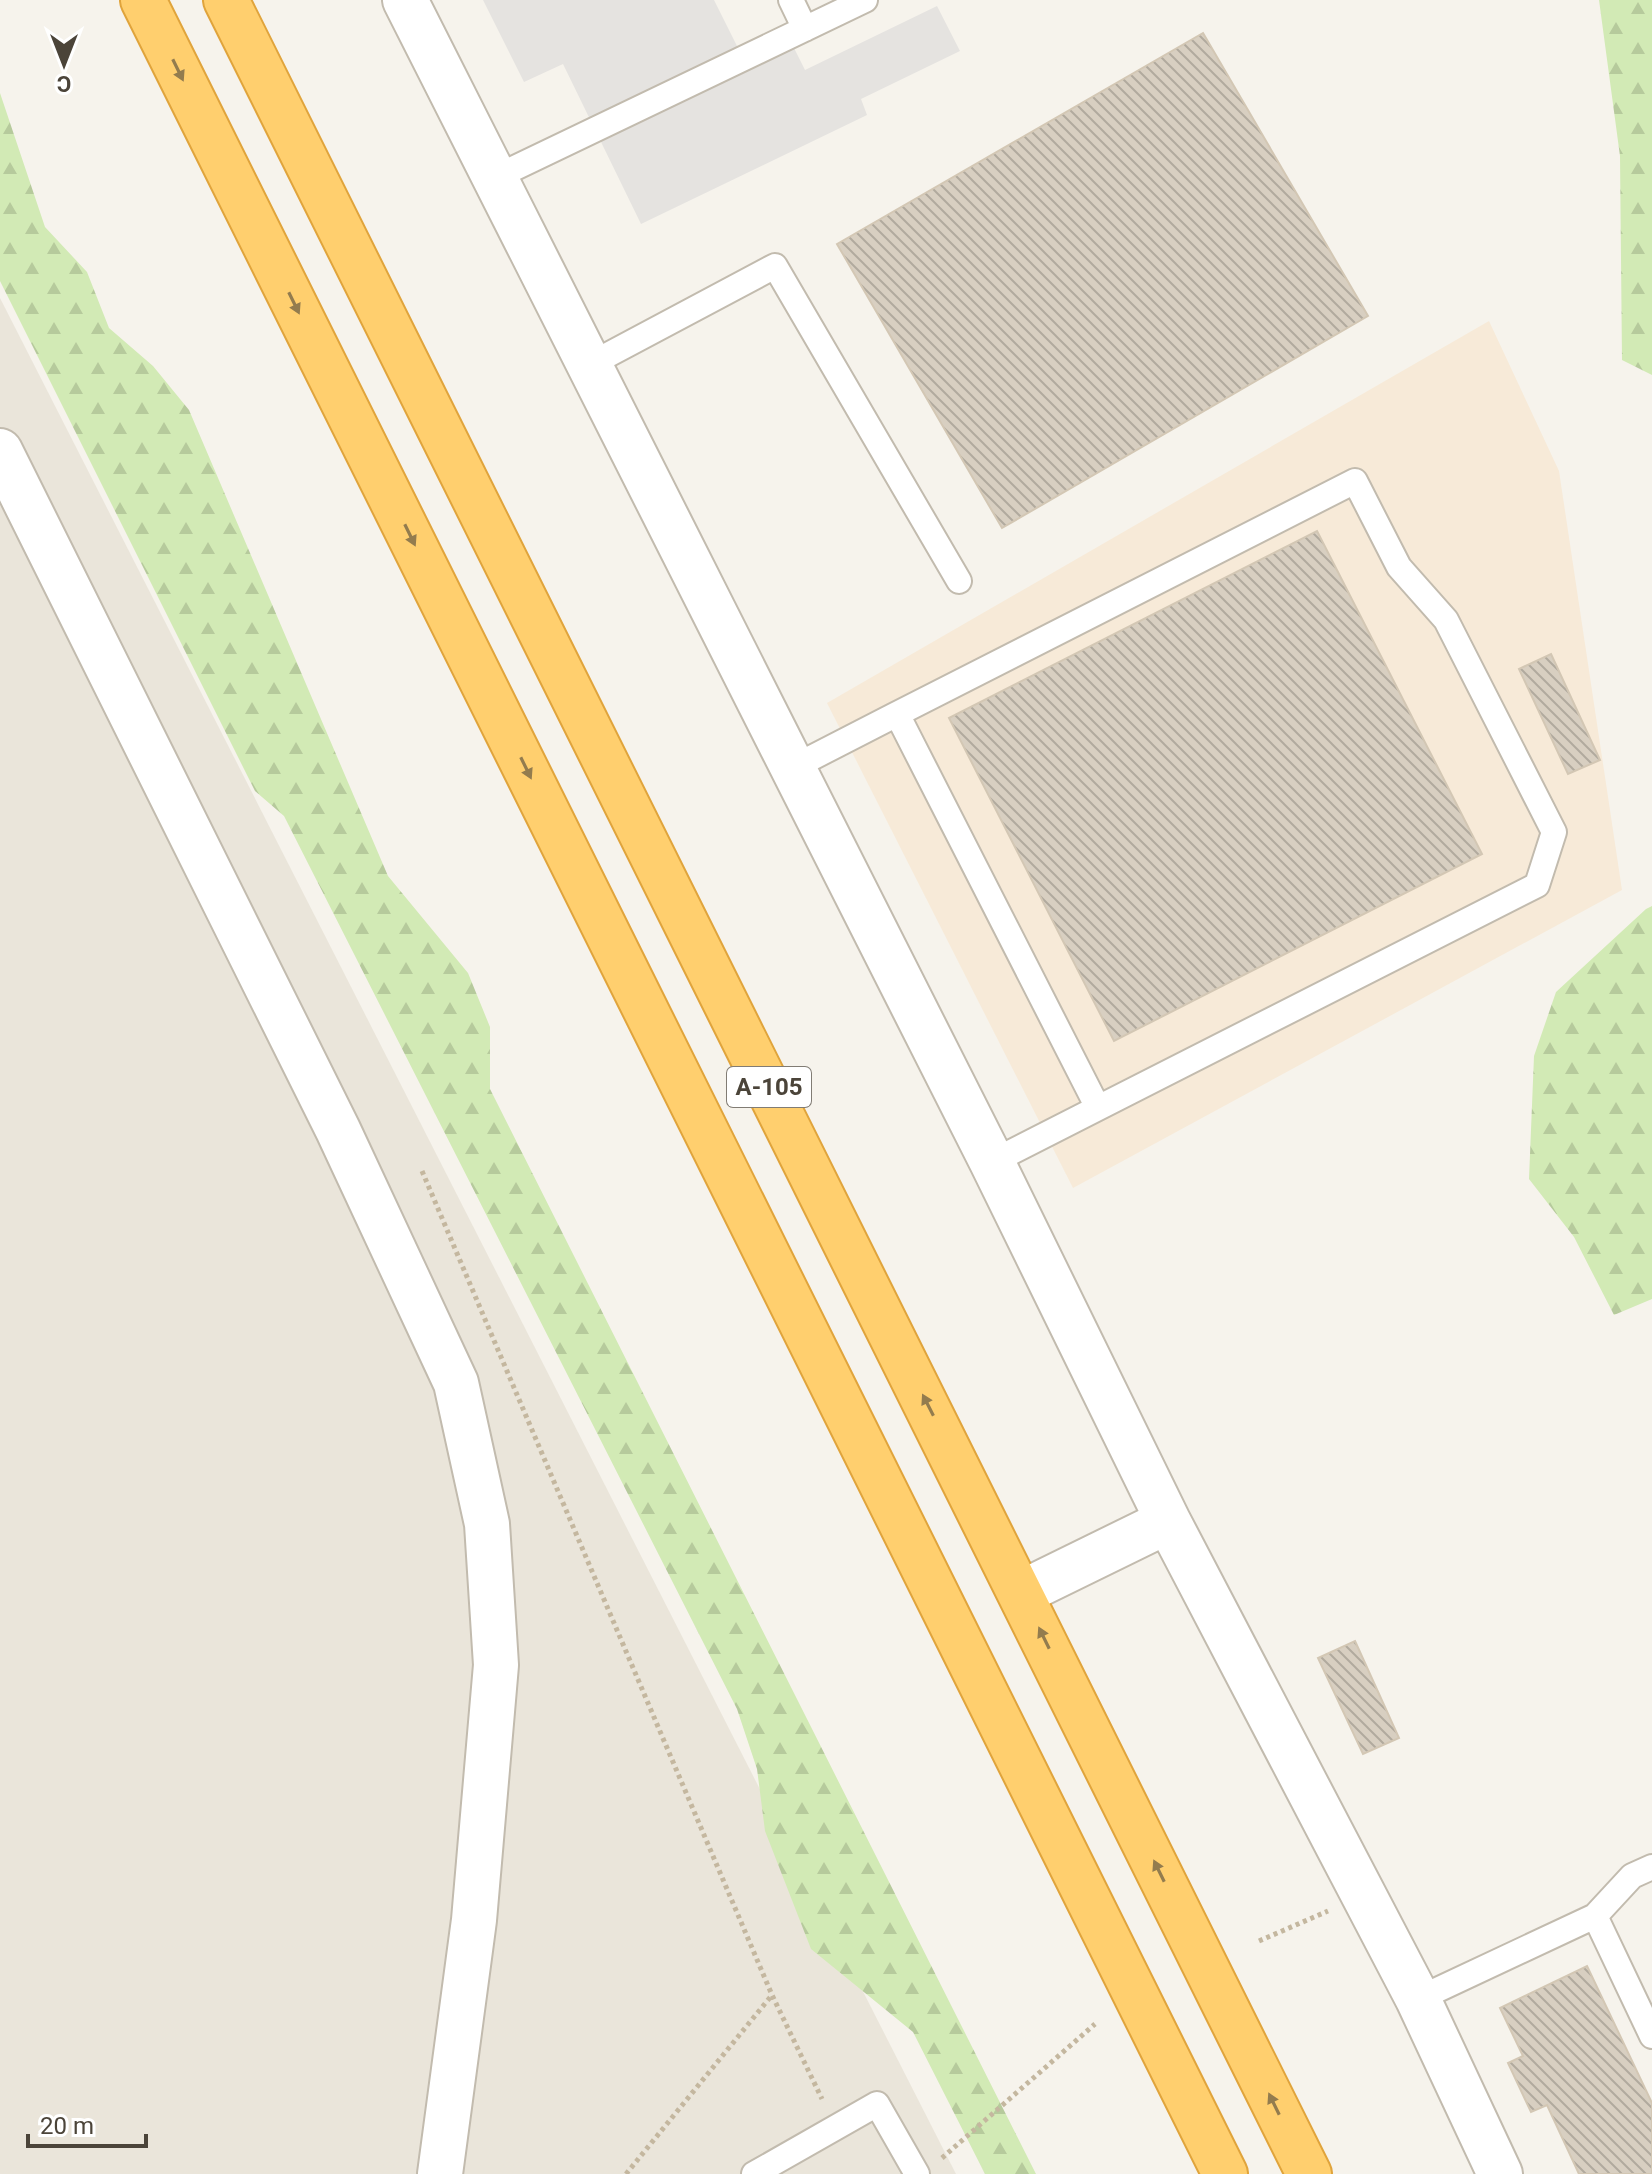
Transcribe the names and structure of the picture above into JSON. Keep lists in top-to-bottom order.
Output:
{
  "streets": {
    "highway": ["А-105"]
  },
  "scale_bar": "20 m",
  "north": "bottom"
}
